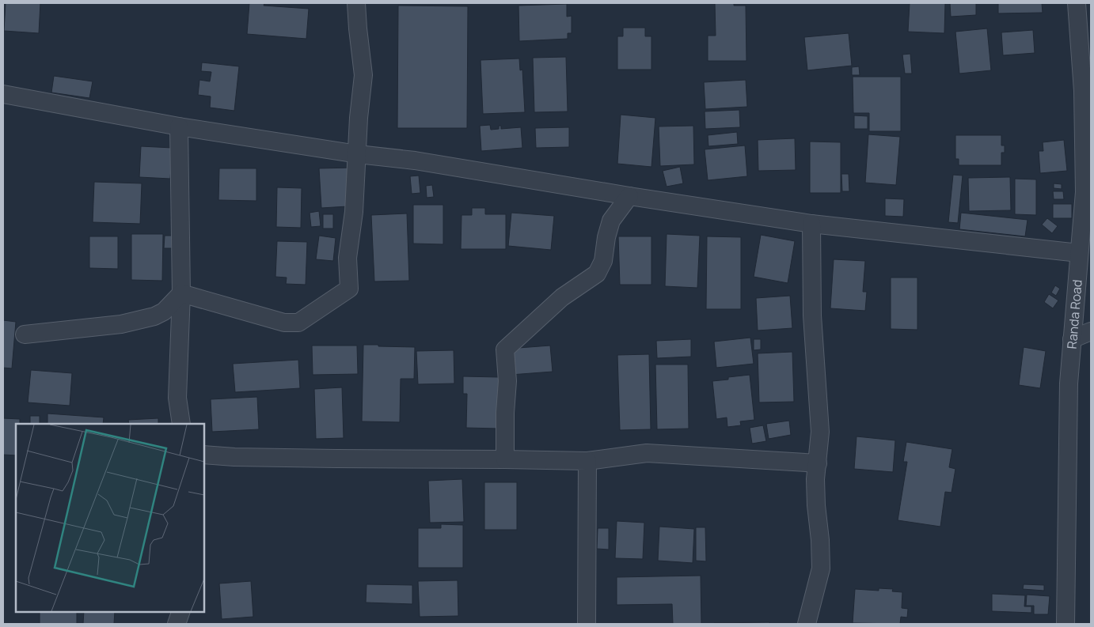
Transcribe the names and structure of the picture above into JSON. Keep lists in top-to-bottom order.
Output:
{
  "streets": {
    "street": ["Randa Road"]
  }
}
